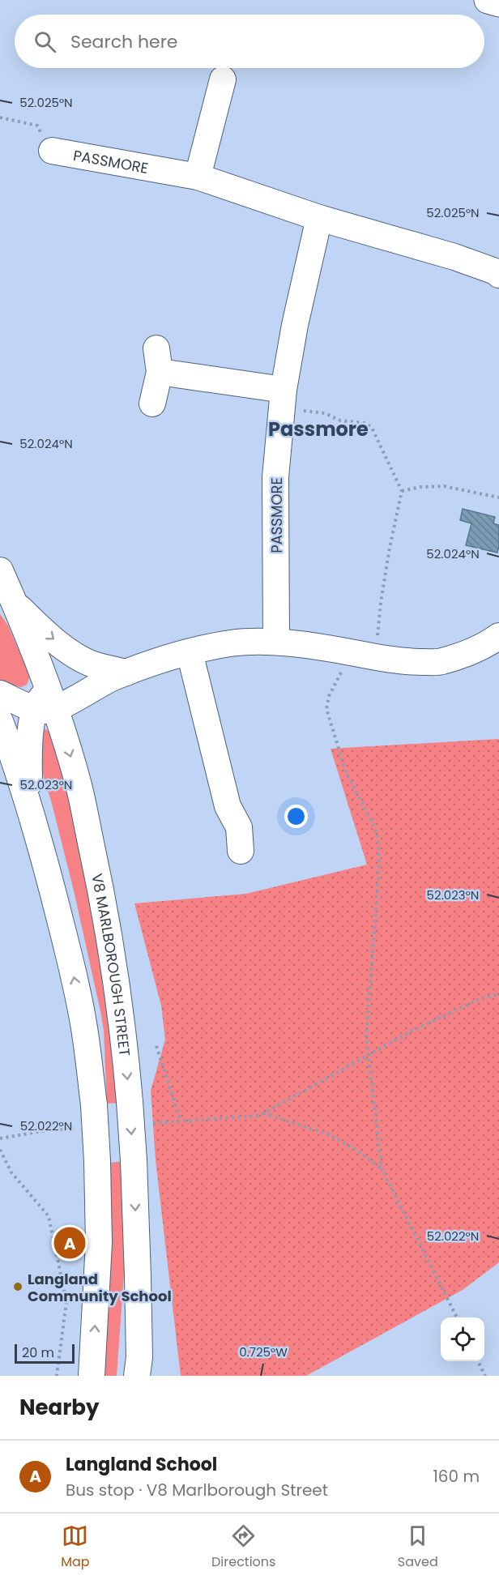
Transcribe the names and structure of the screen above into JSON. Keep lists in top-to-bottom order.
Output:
{
  "streets": {
    "street": ["PASSMORE", "V8 MARLBOROUGH STREET"]
  },
  "districts": ["Passmore"],
  "places": ["Langland Community School"],
  "scale_bar": "20 m",
  "page": {
    "search": "Search here",
    "pins": "A",
    "scale": "20 m",
    "heading": "Nearby",
    "list": [
      {
        "mark": "A",
        "name": "Langland School",
        "note": "Bus stop · V8 Marlborough Street",
        "value": "160 m"
      }
    ],
    "nav": ["Map", "Directions", "Saved"]
  },
  "coordinates": [
    "52.025°N",
    "52.024°N",
    "52.023°N",
    "52.022°N",
    "0.725°W"
  ]
}
